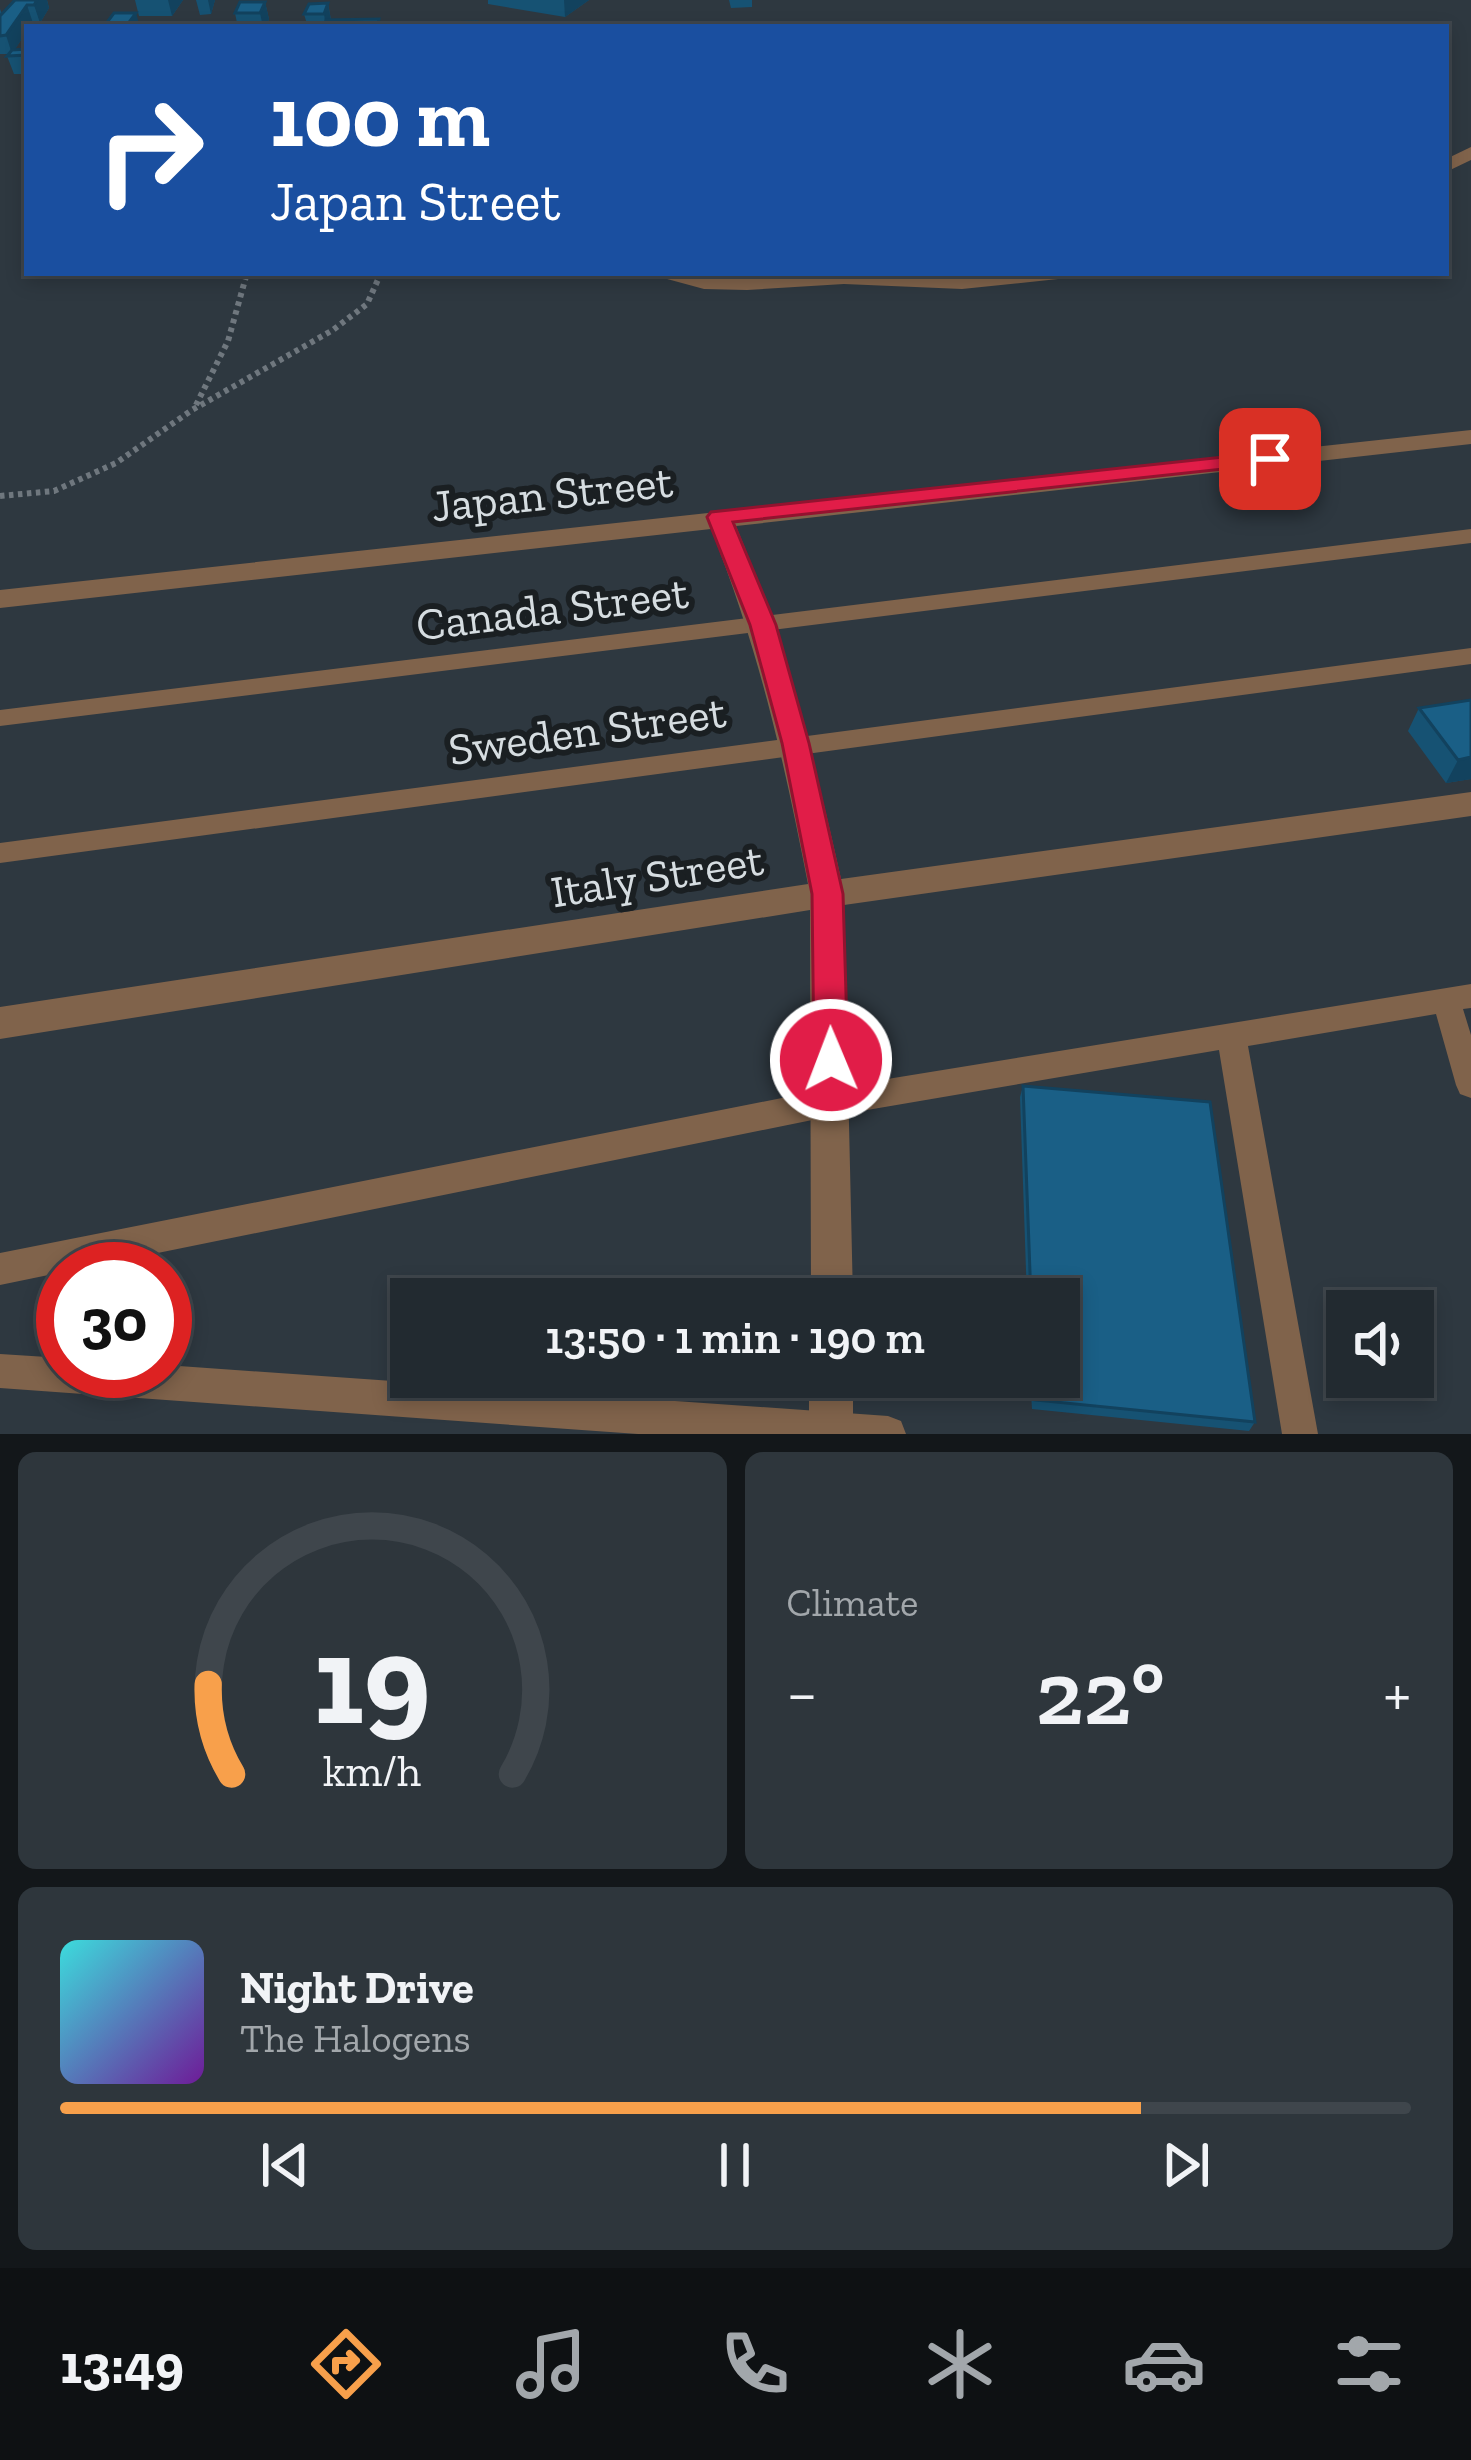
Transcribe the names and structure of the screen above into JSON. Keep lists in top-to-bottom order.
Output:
{
  "streets": {
    "street": ["Japan Street", "Italy Street"],
    "lane": ["Canada Street", "Sweden Street"]
  },
  "page": {
    "turn": ["100 m", "Japan Street"],
    "limit": "30",
    "trip": "13:50 · 1 min · 190 m",
    "tile": "Climate",
    "heat": ["−", "22°", "+"],
    "song": ["Night Drive", "The Halogens"],
    "tabs": "13:49",
    "gauge": ["19", "km/h"]
  }
}
